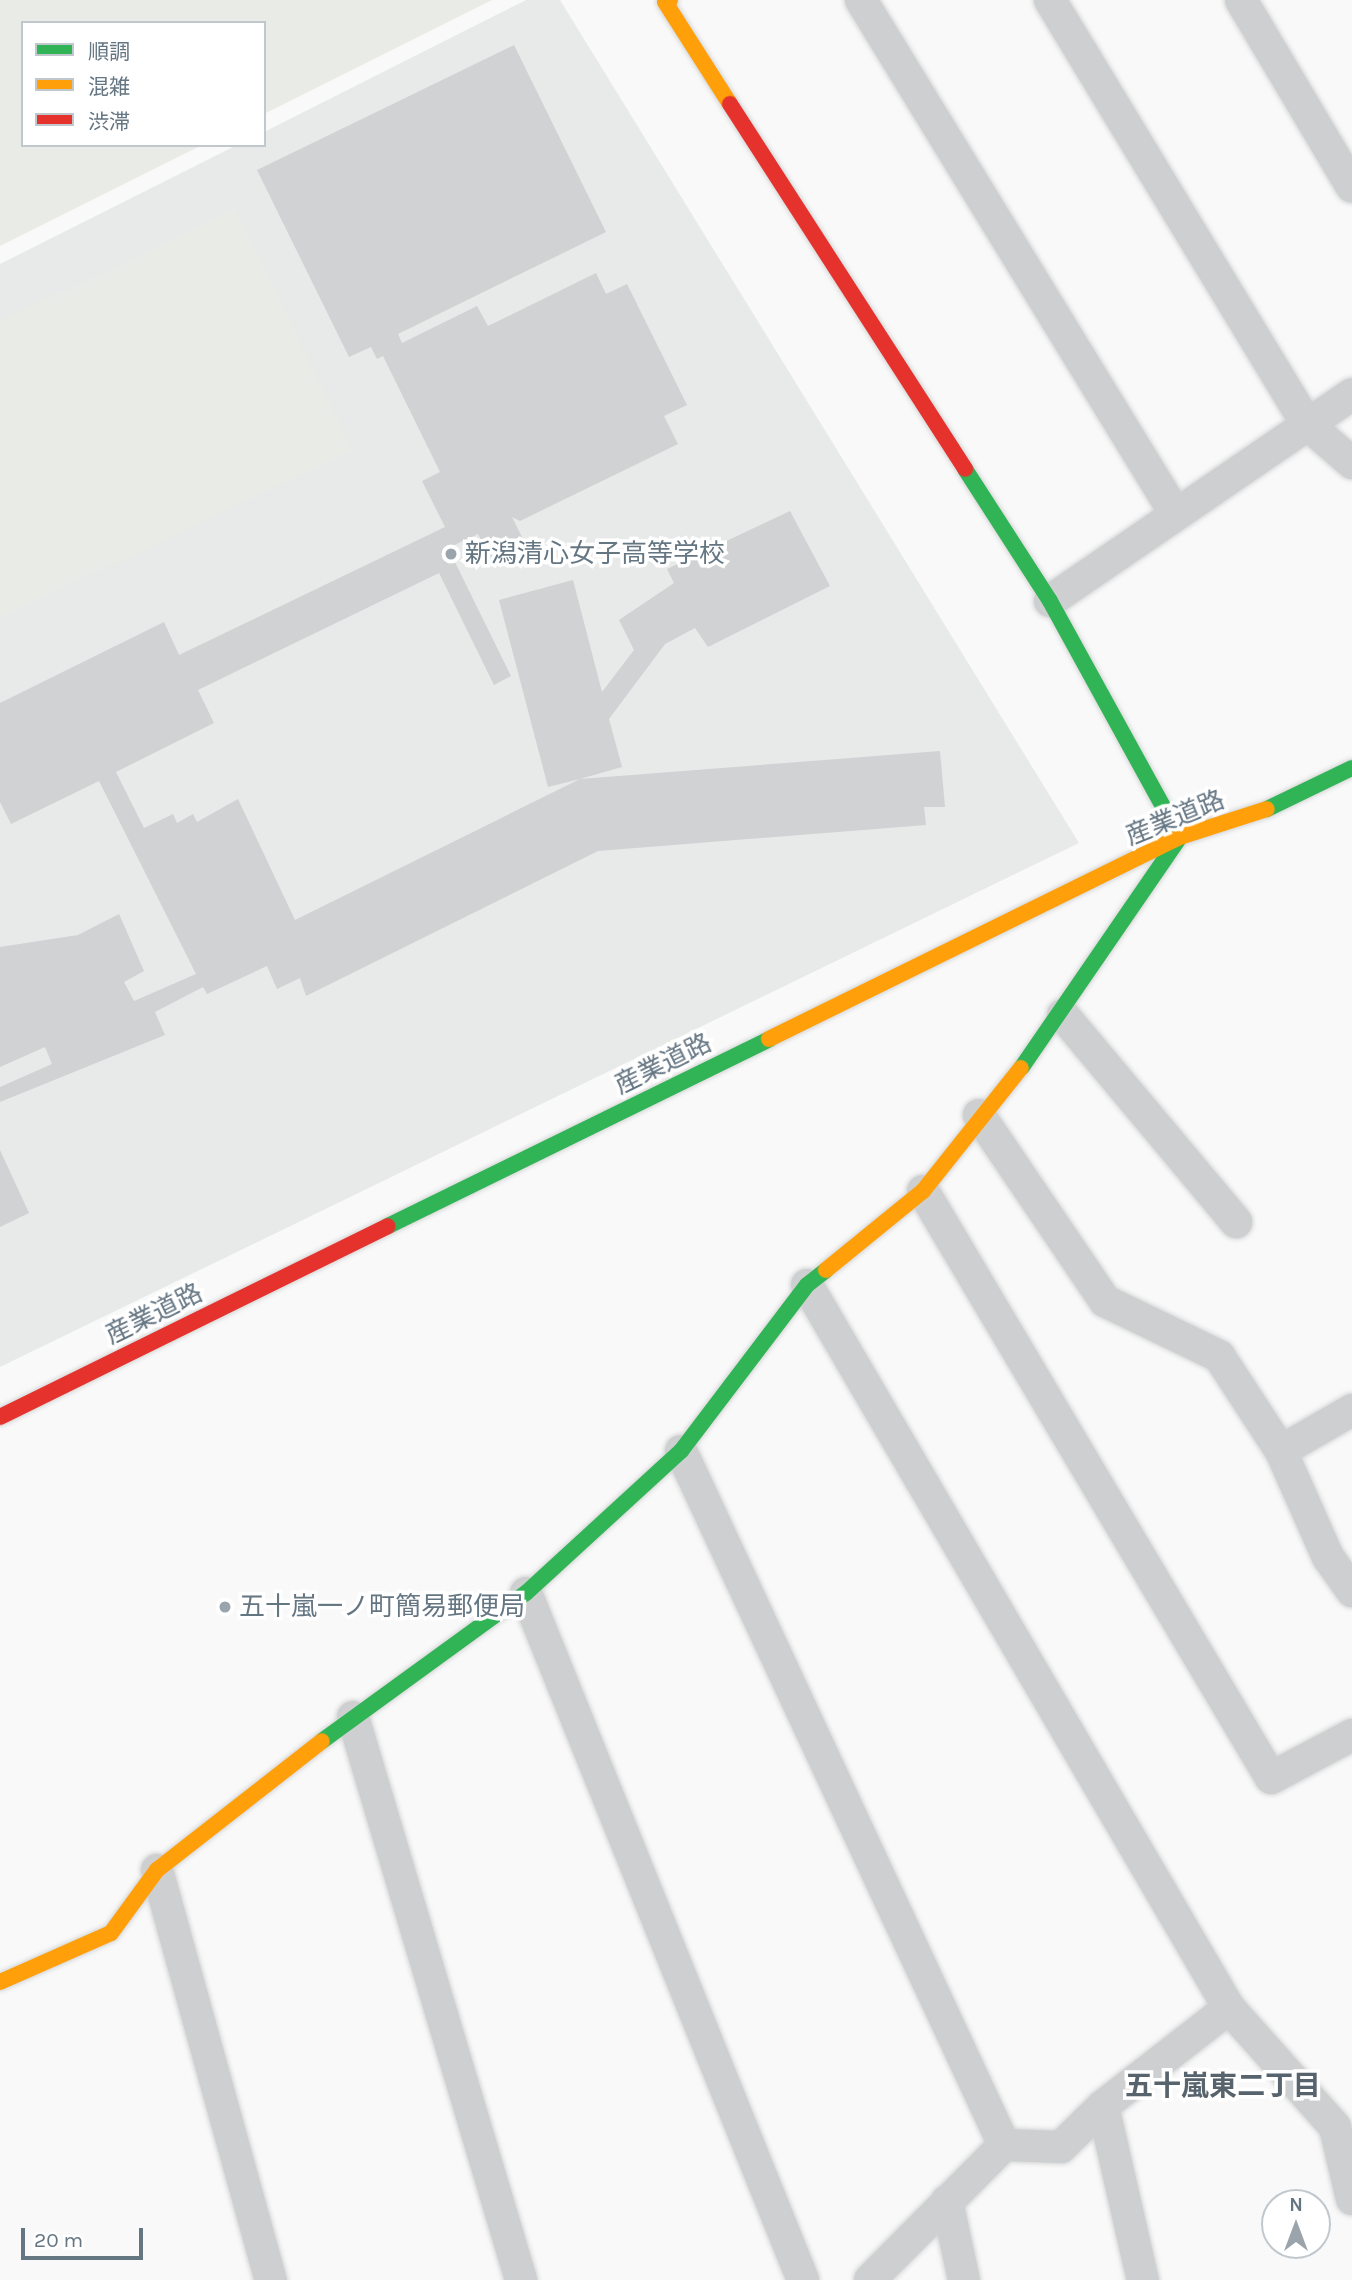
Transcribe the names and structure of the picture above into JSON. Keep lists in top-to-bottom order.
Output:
{
  "streets": {
    "street": ["産業道路"]
  },
  "districts": ["五十嵐東二丁目"],
  "places": ["新潟清心女子高等学校", "五十嵐一ノ町簡易郵便局"],
  "legend": ["順調", "混雑", "渋滞"],
  "scale_bar": "20 m",
  "north": "top"
}
